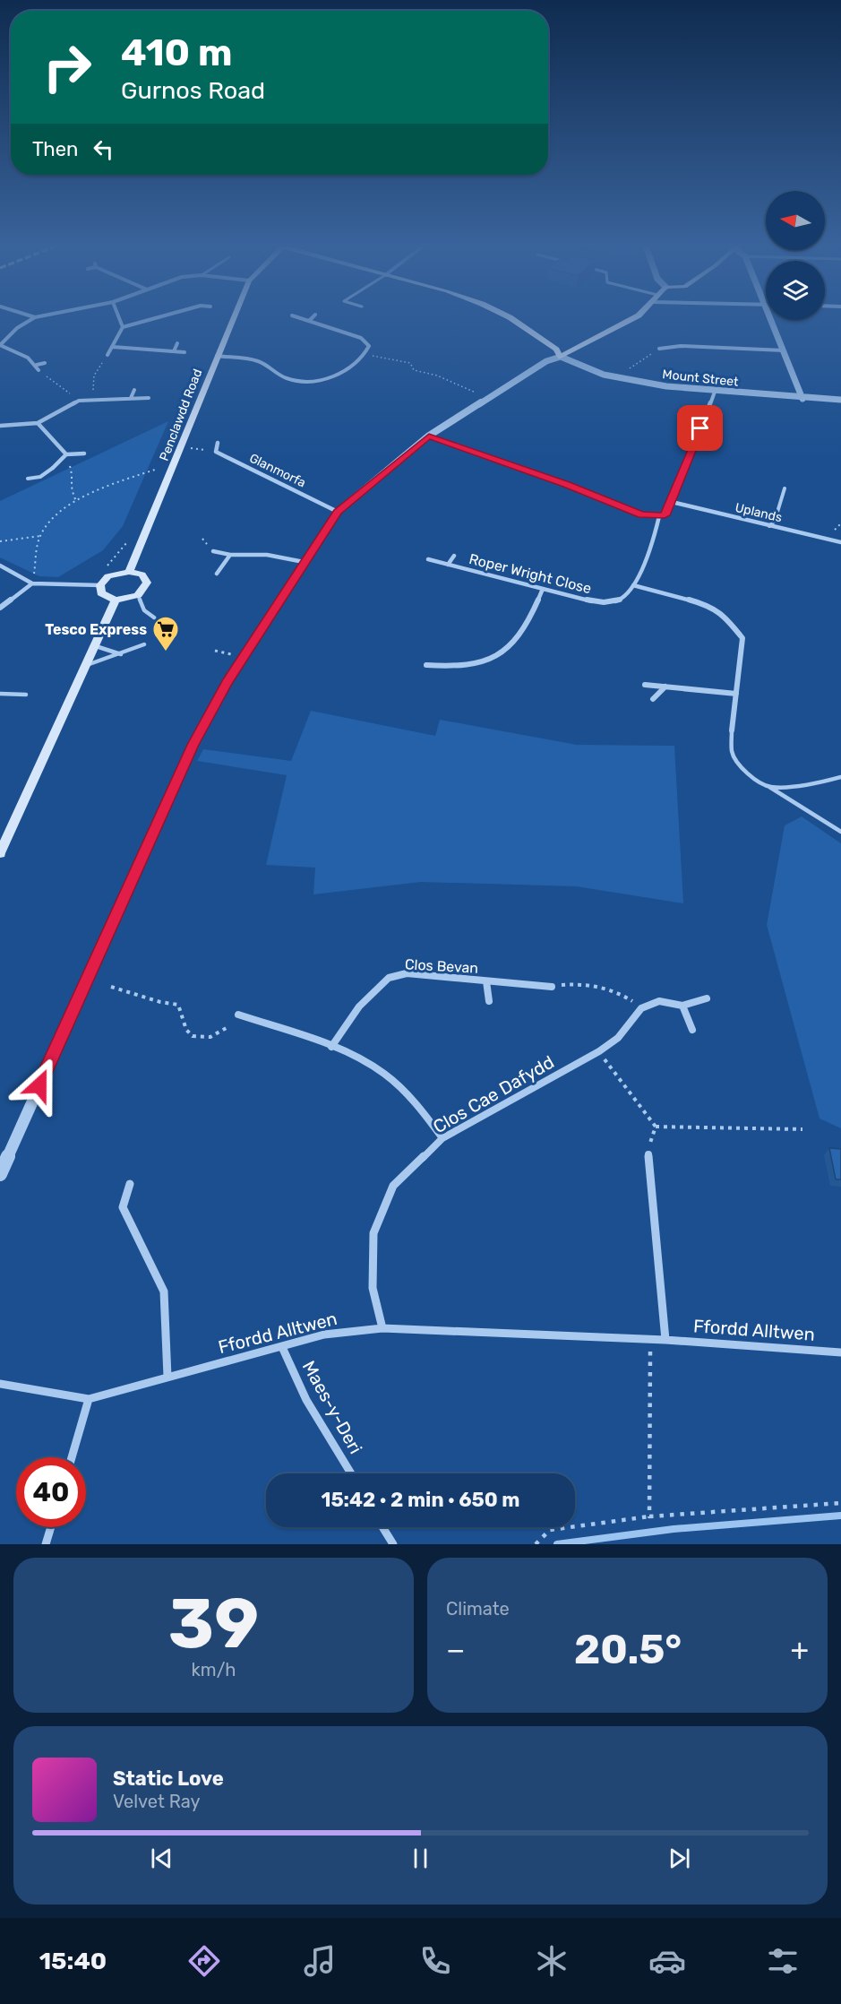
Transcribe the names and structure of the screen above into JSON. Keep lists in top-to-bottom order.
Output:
{
  "streets": {
    "main road": ["Penclawdd Road"],
    "street": [
      "Mount Street",
      "Glanmorfa",
      "Uplands",
      "Roper Wright Close",
      "Clos Bevan",
      "Clos Cae Dafydd",
      "Ffordd Alltwen",
      "Maes-y-Deri"
    ]
  },
  "crossings": [
    ["Clos Cae Dafydd", "Ffordd Alltwen"],
    ["Ffordd Alltwen", "Maes-y-Deri"]
  ],
  "places": {
    "supermarket": ["Tesco Express"]
  },
  "north": "left",
  "page": {
    "turn": ["410 m", "Gurnos Road"],
    "then": "Then",
    "limit": "40",
    "trip": "15:42 · 2 min · 650 m",
    "tile": [
      ["39", "km/h"],
      "Climate"
    ],
    "heat": ["−", "20.5°", "+"],
    "song": ["Static Love", "Velvet Ray"],
    "tabs": "15:40"
  }
}
